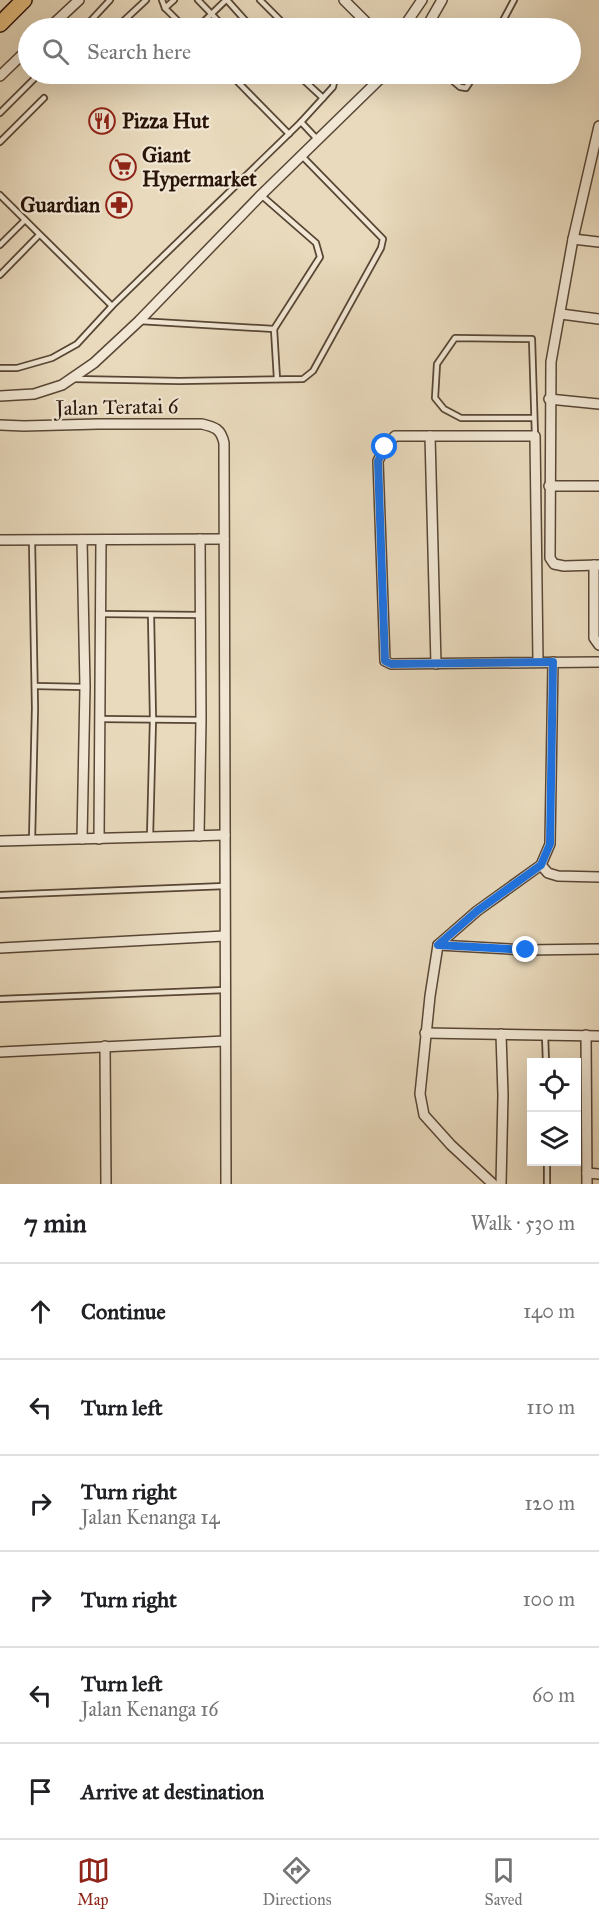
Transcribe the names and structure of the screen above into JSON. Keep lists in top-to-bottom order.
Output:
{
  "streets": {
    "street": ["Jalan Teratai 6"]
  },
  "places": {
    "restaurant": ["Pizza Hut"],
    "supermarket": ["Giant Hypermarket"],
    "pharmacy": ["Guardian"]
  },
  "page": {
    "search": "Search here",
    "heading": ["7 min", "Walk · 530 m"],
    "list": [
      ["Continue", "140 m"],
      ["Turn left", "110 m"],
      ["Turn right", "Jalan Kenanga 14", "120 m"],
      ["Turn right", "100 m"],
      ["Turn left", "Jalan Kenanga 16", "60 m"],
      "Arrive at destination"
    ],
    "nav": ["Map", "Directions", "Saved"]
  }
}
